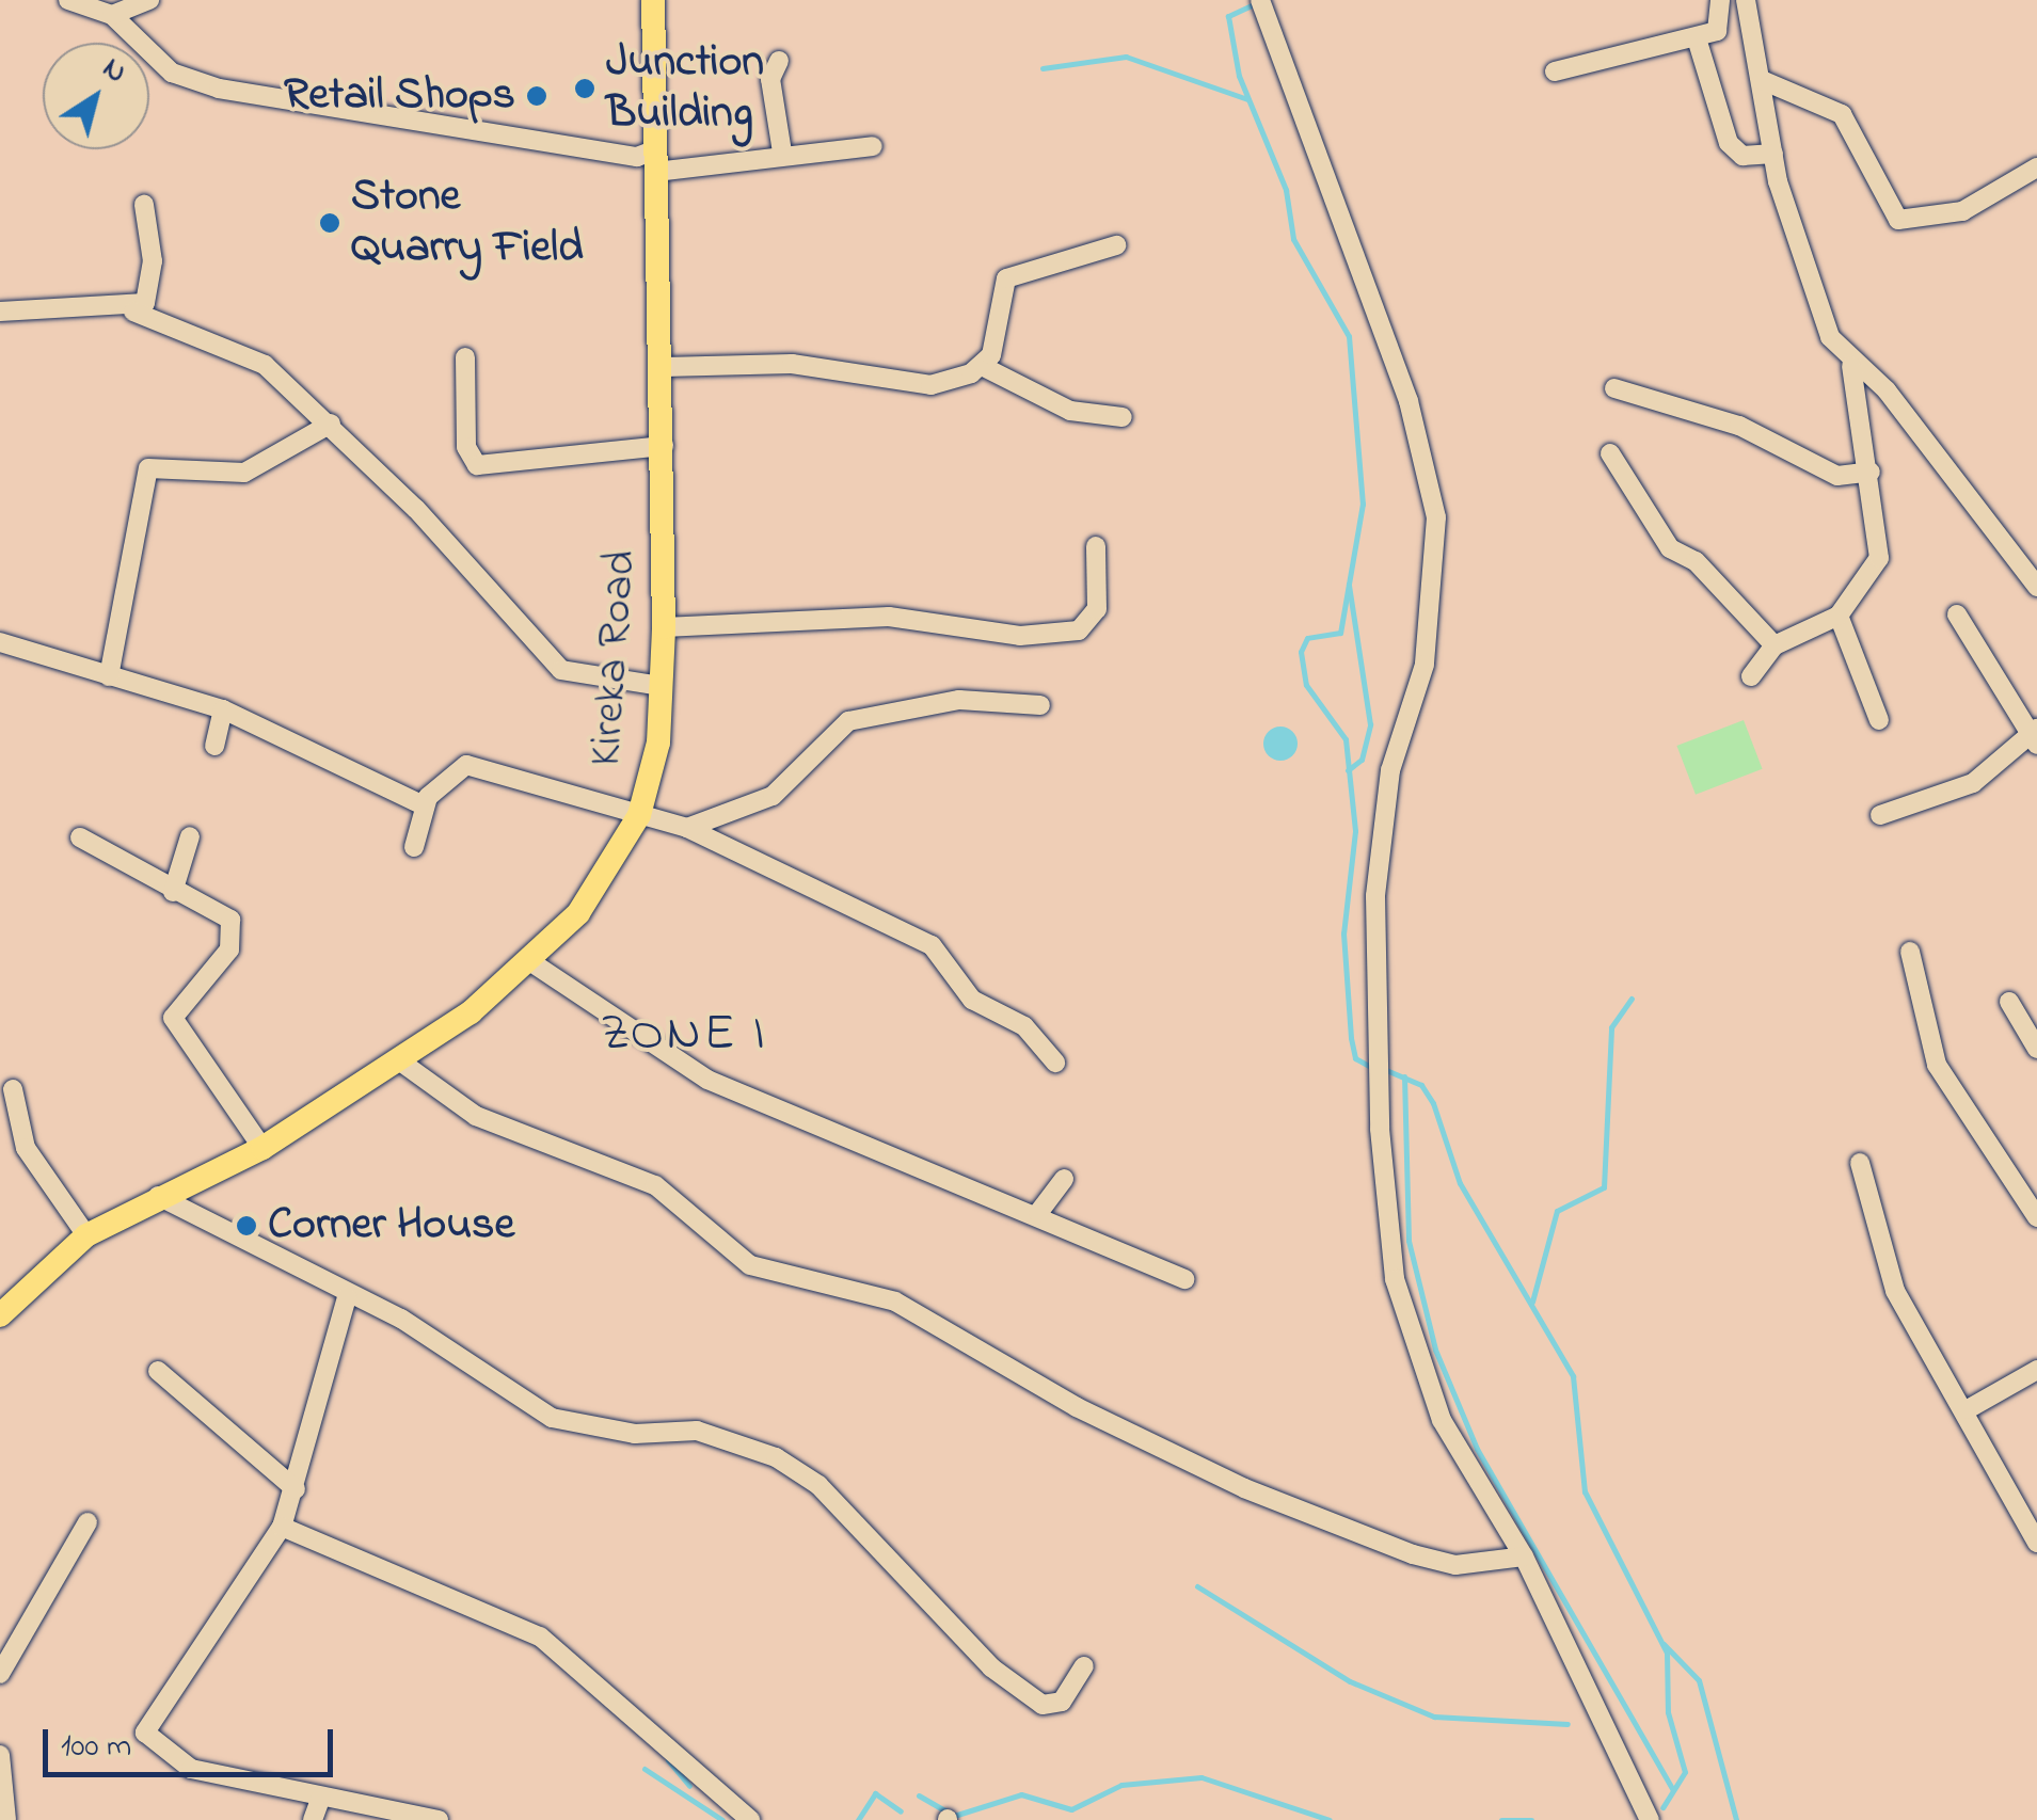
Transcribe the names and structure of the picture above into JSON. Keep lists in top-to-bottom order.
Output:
{
  "streets": {
    "main road": ["Kireka Road"]
  },
  "districts": ["ZONE I"],
  "places": [
    "Junction Building",
    "Retail Shops",
    "Stone Quarry Field",
    "Corner House"
  ],
  "scale_bar": "100 m",
  "north": "top right"
}
